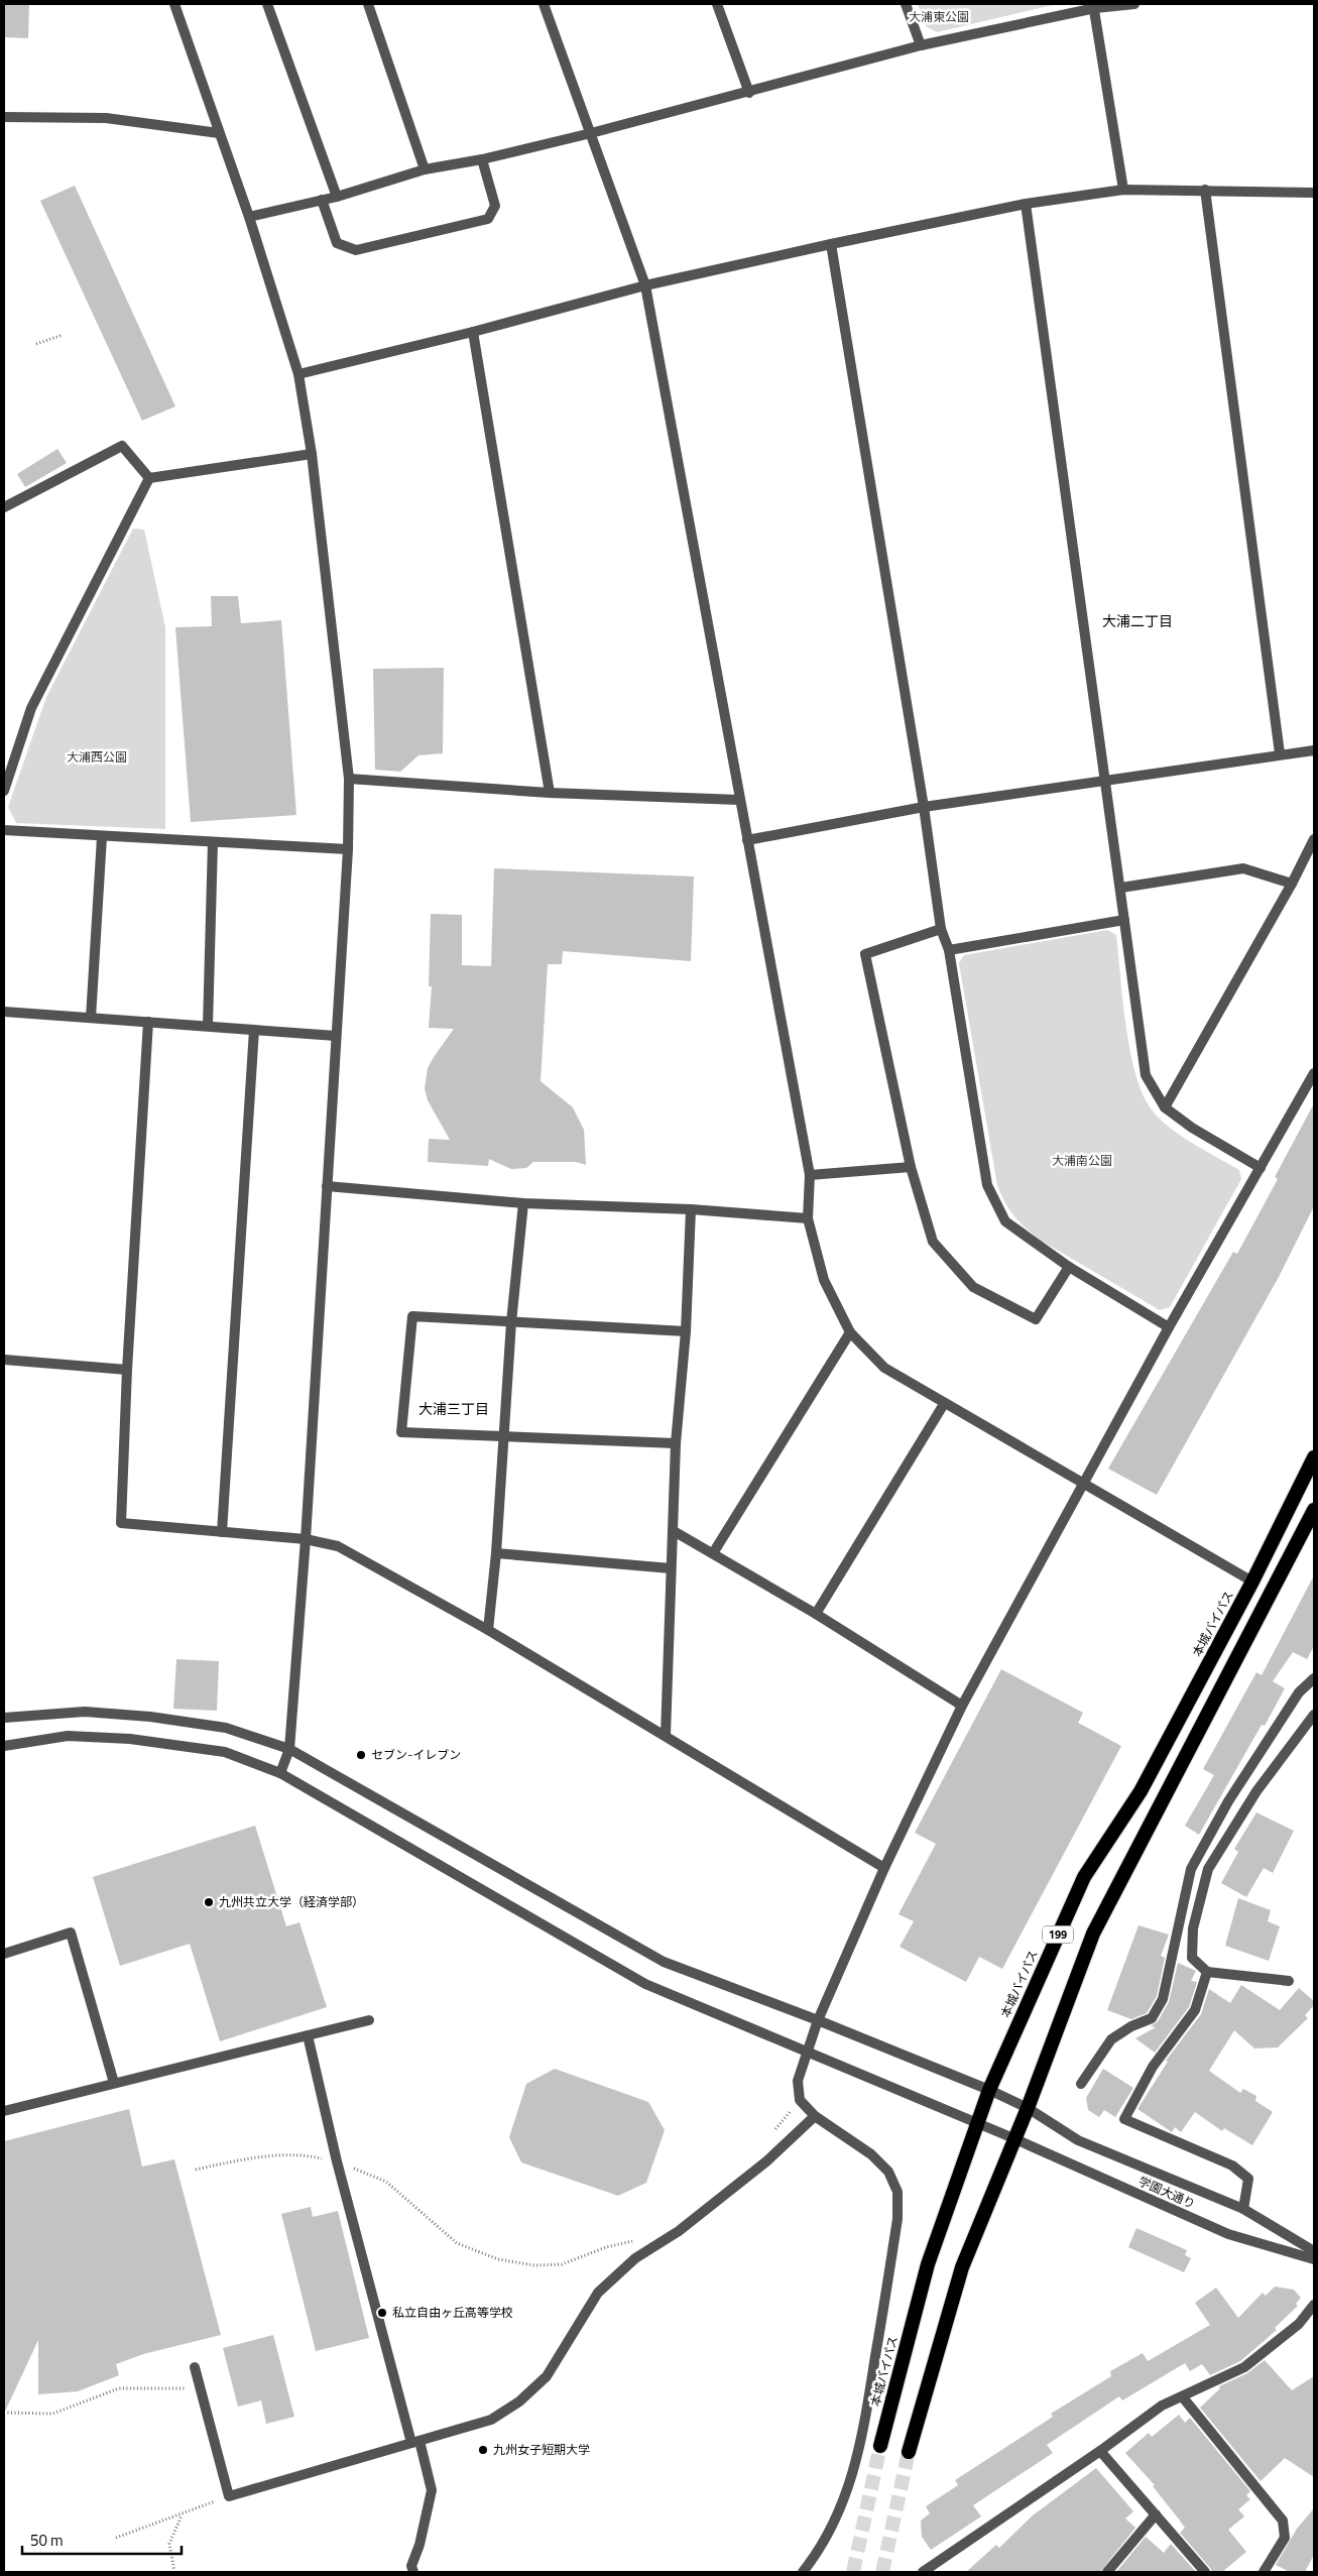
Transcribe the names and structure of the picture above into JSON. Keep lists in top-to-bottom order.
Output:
{
  "streets": {
    "highway": ["本城バイパス", "199"],
    "street": ["学園大通り"]
  },
  "crossings": [
    ["本城バイパス", "学園大通り"],
    ["199", "学園大通り"]
  ],
  "districts": ["大浦二丁目", "大浦三丁目"],
  "parks": ["大浦東公園", "大浦西公園", "大浦南公園"],
  "places": [
    "セブン-イレブン",
    "九州共立大学（経済学部）",
    "私立自由ヶ丘高等学校",
    "九州女子短期大学"
  ],
  "scale_bar": "50 m"
}
